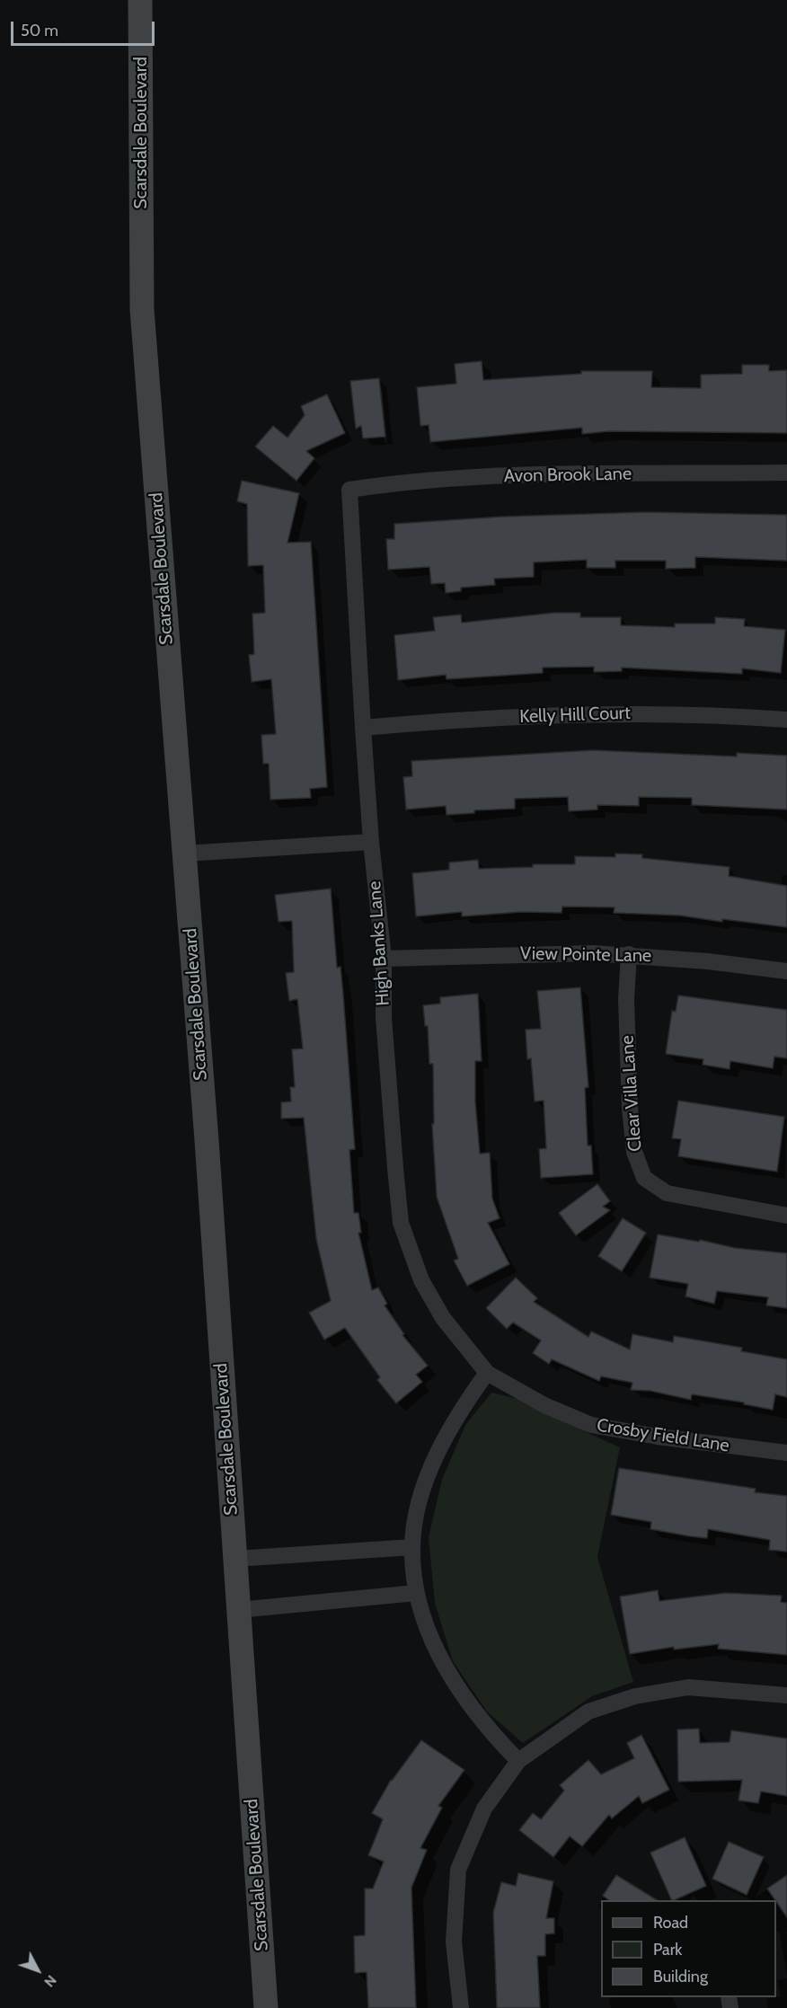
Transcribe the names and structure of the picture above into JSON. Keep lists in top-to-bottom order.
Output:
{
  "streets": {
    "main road": ["Scarsdale Boulevard"],
    "street": [
      "Avon Brook Lane",
      "Kelly Hill Court",
      "High Banks Lane",
      "View Pointe Lane",
      "Clear Villa Lane",
      "Crosby Field Lane"
    ]
  },
  "crossings": [
    ["Avon Brook Lane", "High Banks Lane"],
    ["Kelly Hill Court", "High Banks Lane"],
    ["High Banks Lane", "View Pointe Lane"],
    ["High Banks Lane", "Crosby Field Lane"],
    ["View Pointe Lane", "Clear Villa Lane"]
  ],
  "legend": ["Road", "Park", "Building"],
  "scale_bar": "50 m",
  "north": "bottom right"
}
